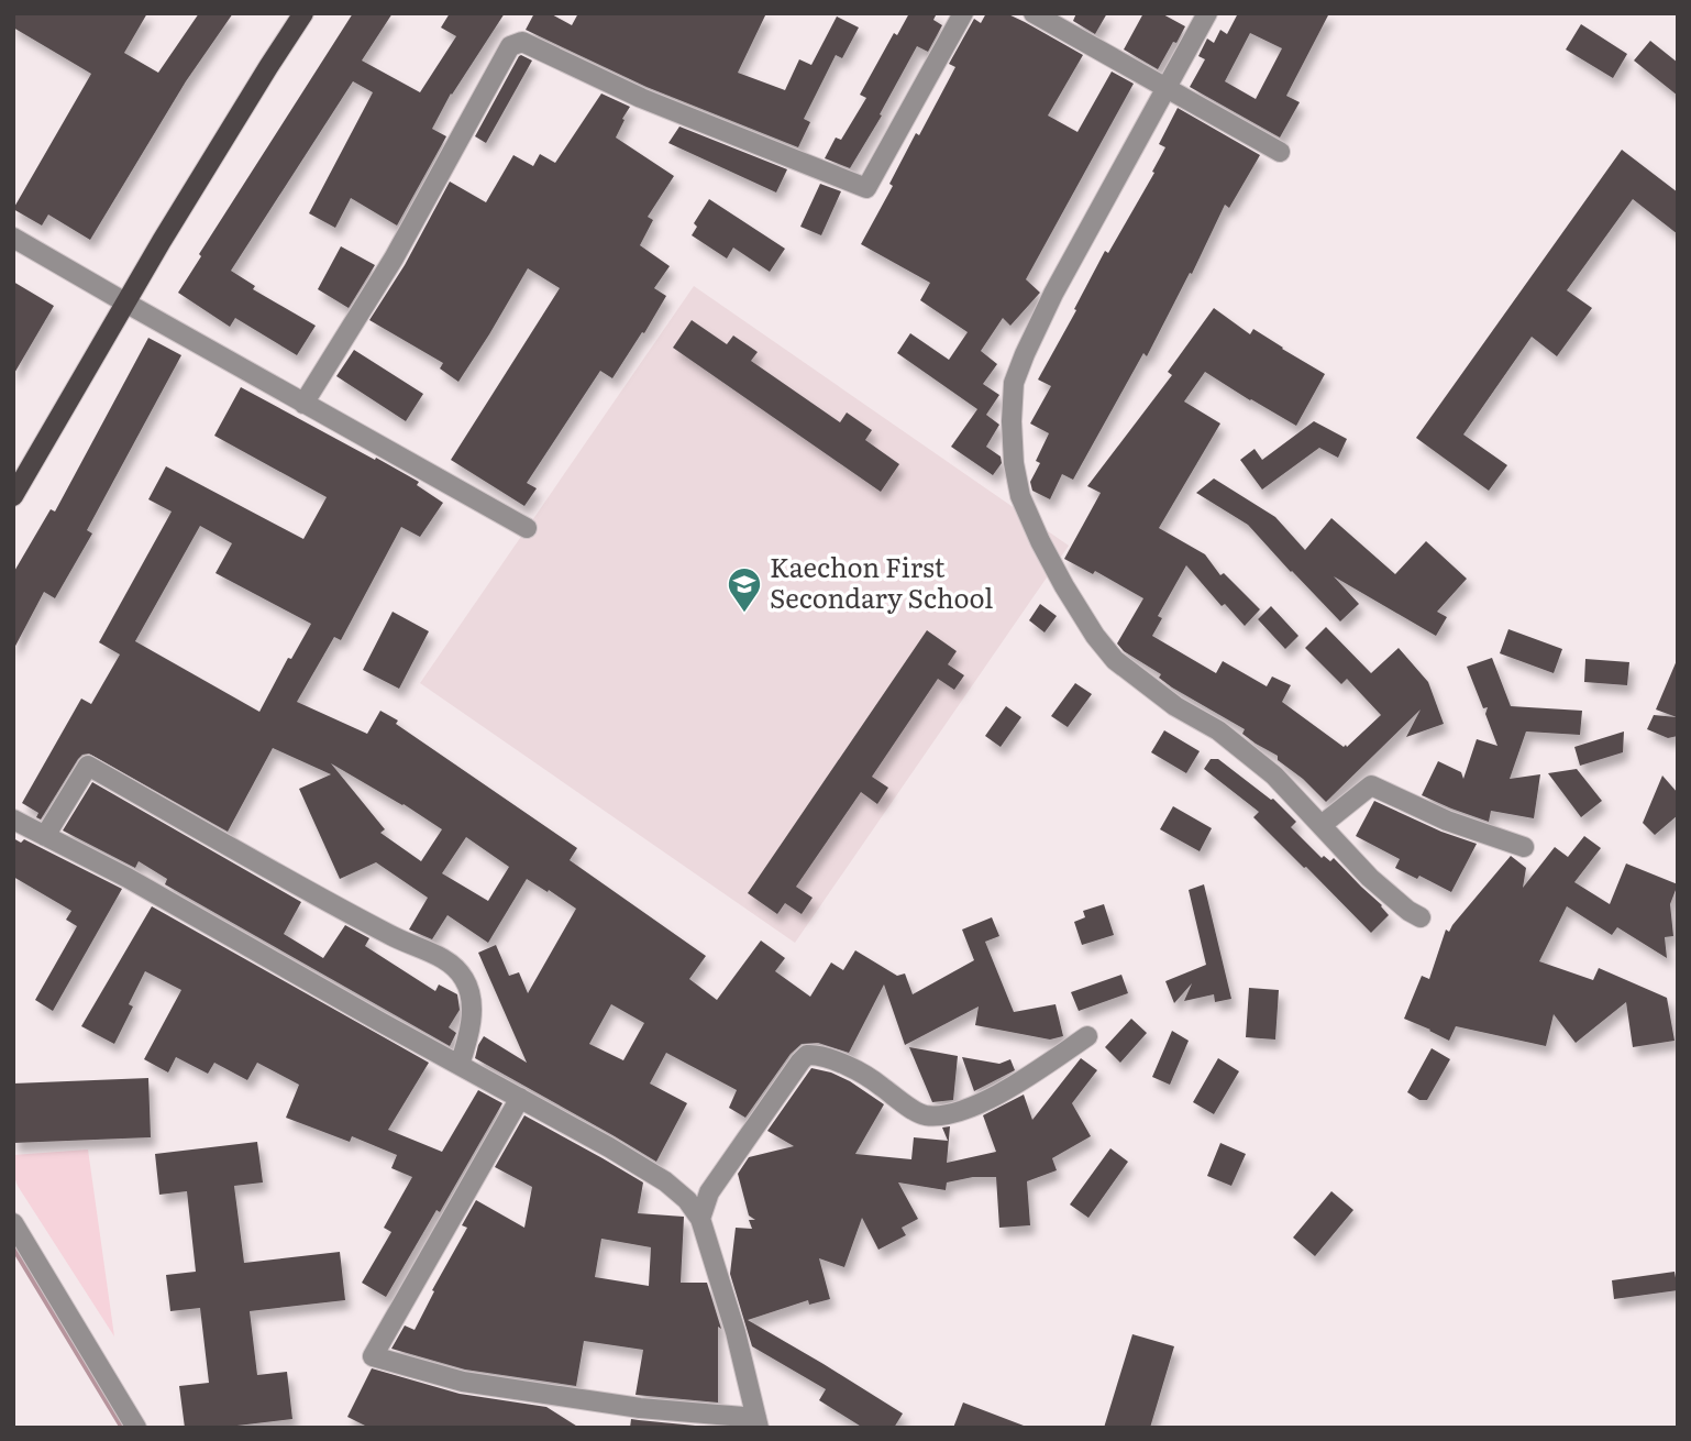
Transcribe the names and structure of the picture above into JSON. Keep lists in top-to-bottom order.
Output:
{
  "places": {
    "school or university": ["Kaechon First Secondary School"]
  }
}
